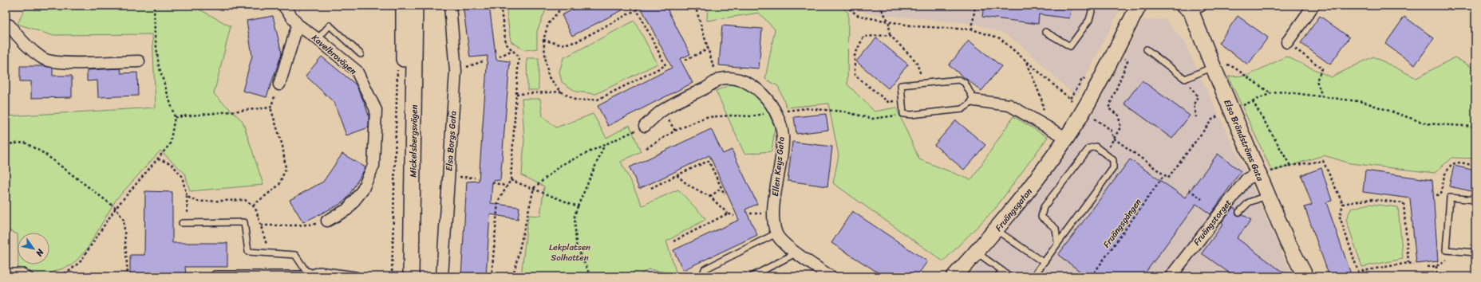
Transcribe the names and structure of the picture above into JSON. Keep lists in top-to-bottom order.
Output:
{
  "streets": {
    "street": [
      "Kavelbrovägen",
      "Elsa Brändströms Gata",
      "Mickelsbergsvägen",
      "Elsa Borgs Gata",
      "Ellen Keys Gata",
      "Fruängsgatan",
      "Fruängstorget"
    ],
    "path": ["Fruängsgången"]
  },
  "crossings": [
    ["Elsa Brändströms Gata", "Fruängstorget"]
  ],
  "parks": ["Lekplatsen Solhatten"],
  "north": "bottom right"
}
